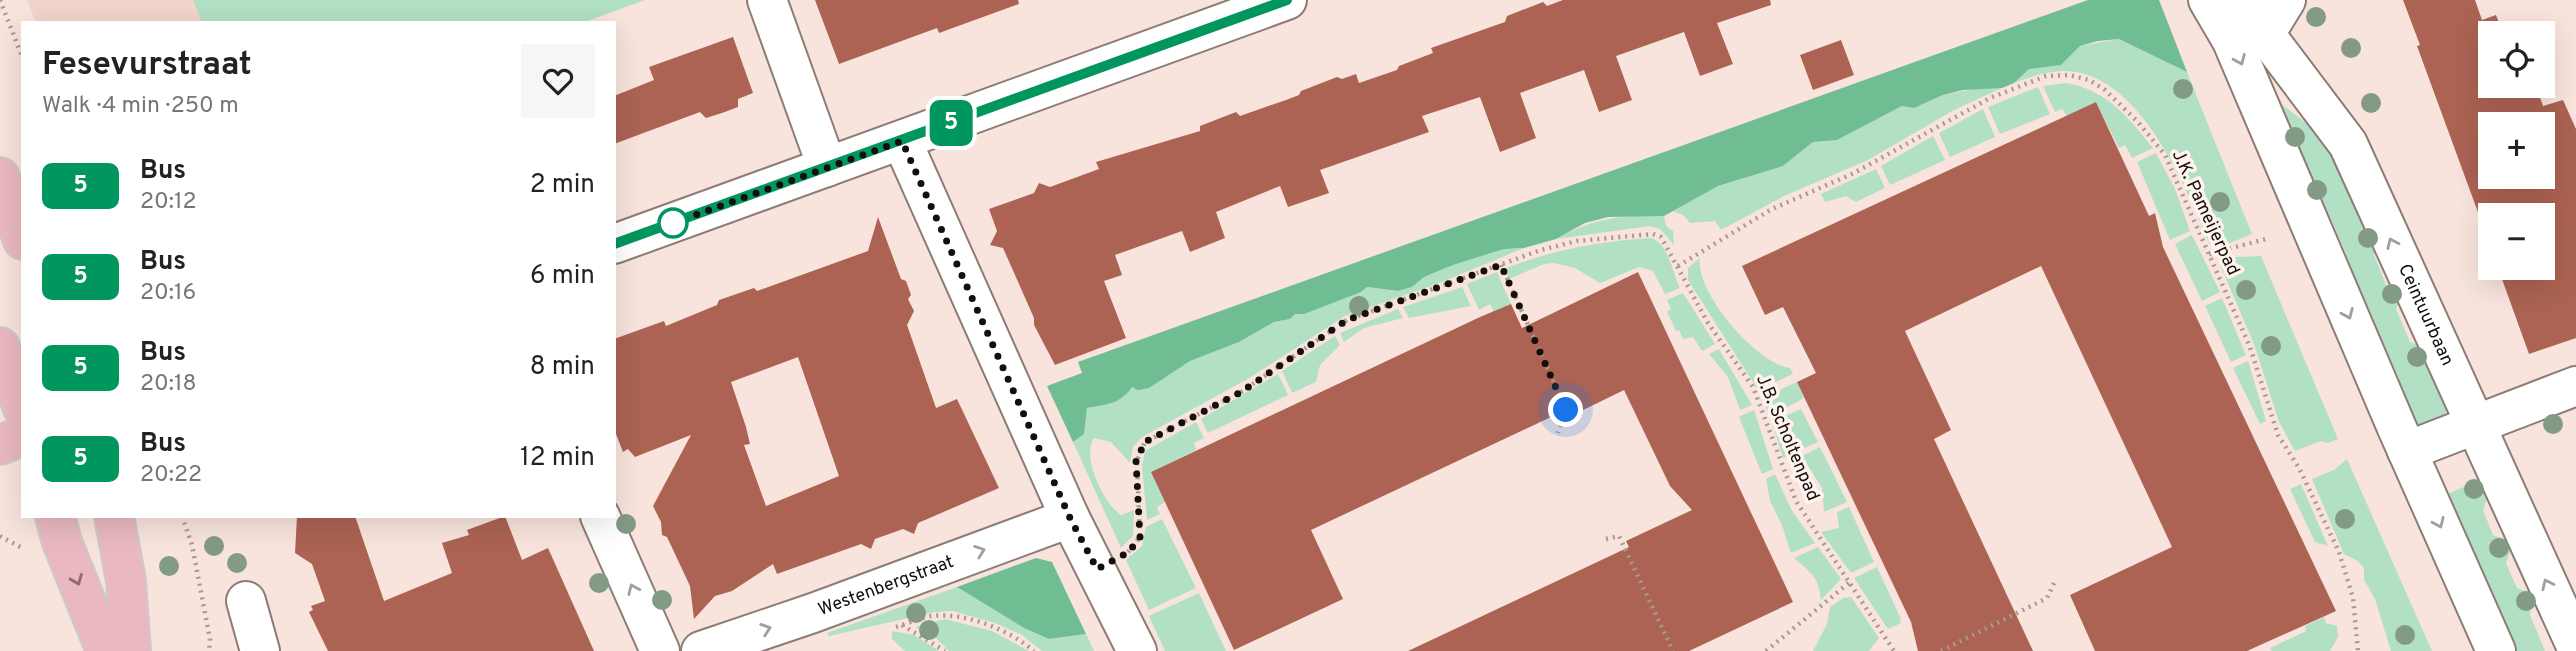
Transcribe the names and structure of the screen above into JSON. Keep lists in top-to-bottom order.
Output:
{
  "streets": {
    "street": ["Ceintuurbaan", "Westenbergstraat"],
    "path": ["J.K. Pameijerpad", "J.B. Scholtenpad"]
  },
  "crossings": [
    ["J.K. Pameijerpad", "J.B. Scholtenpad"]
  ],
  "one_way": ["Westenbergstraat"],
  "lines": ["bus line 5"],
  "page": {
    "on_map": "5",
    "map_buttons": ["+", "−"],
    "heading": ["Fesevurstraat", "Walk · 4 min · 250 m"],
    "list": [
      {
        "mark": "5",
        "name": "Bus",
        "note": "20:12",
        "value": "2 min"
      },
      {
        "mark": "5",
        "name": "Bus",
        "note": "20:16",
        "value": "6 min"
      },
      {
        "mark": "5",
        "name": "Bus",
        "note": "20:18",
        "value": "8 min"
      },
      {
        "mark": "5",
        "name": "Bus",
        "note": "20:22",
        "value": "12 min"
      }
    ]
  }
}
